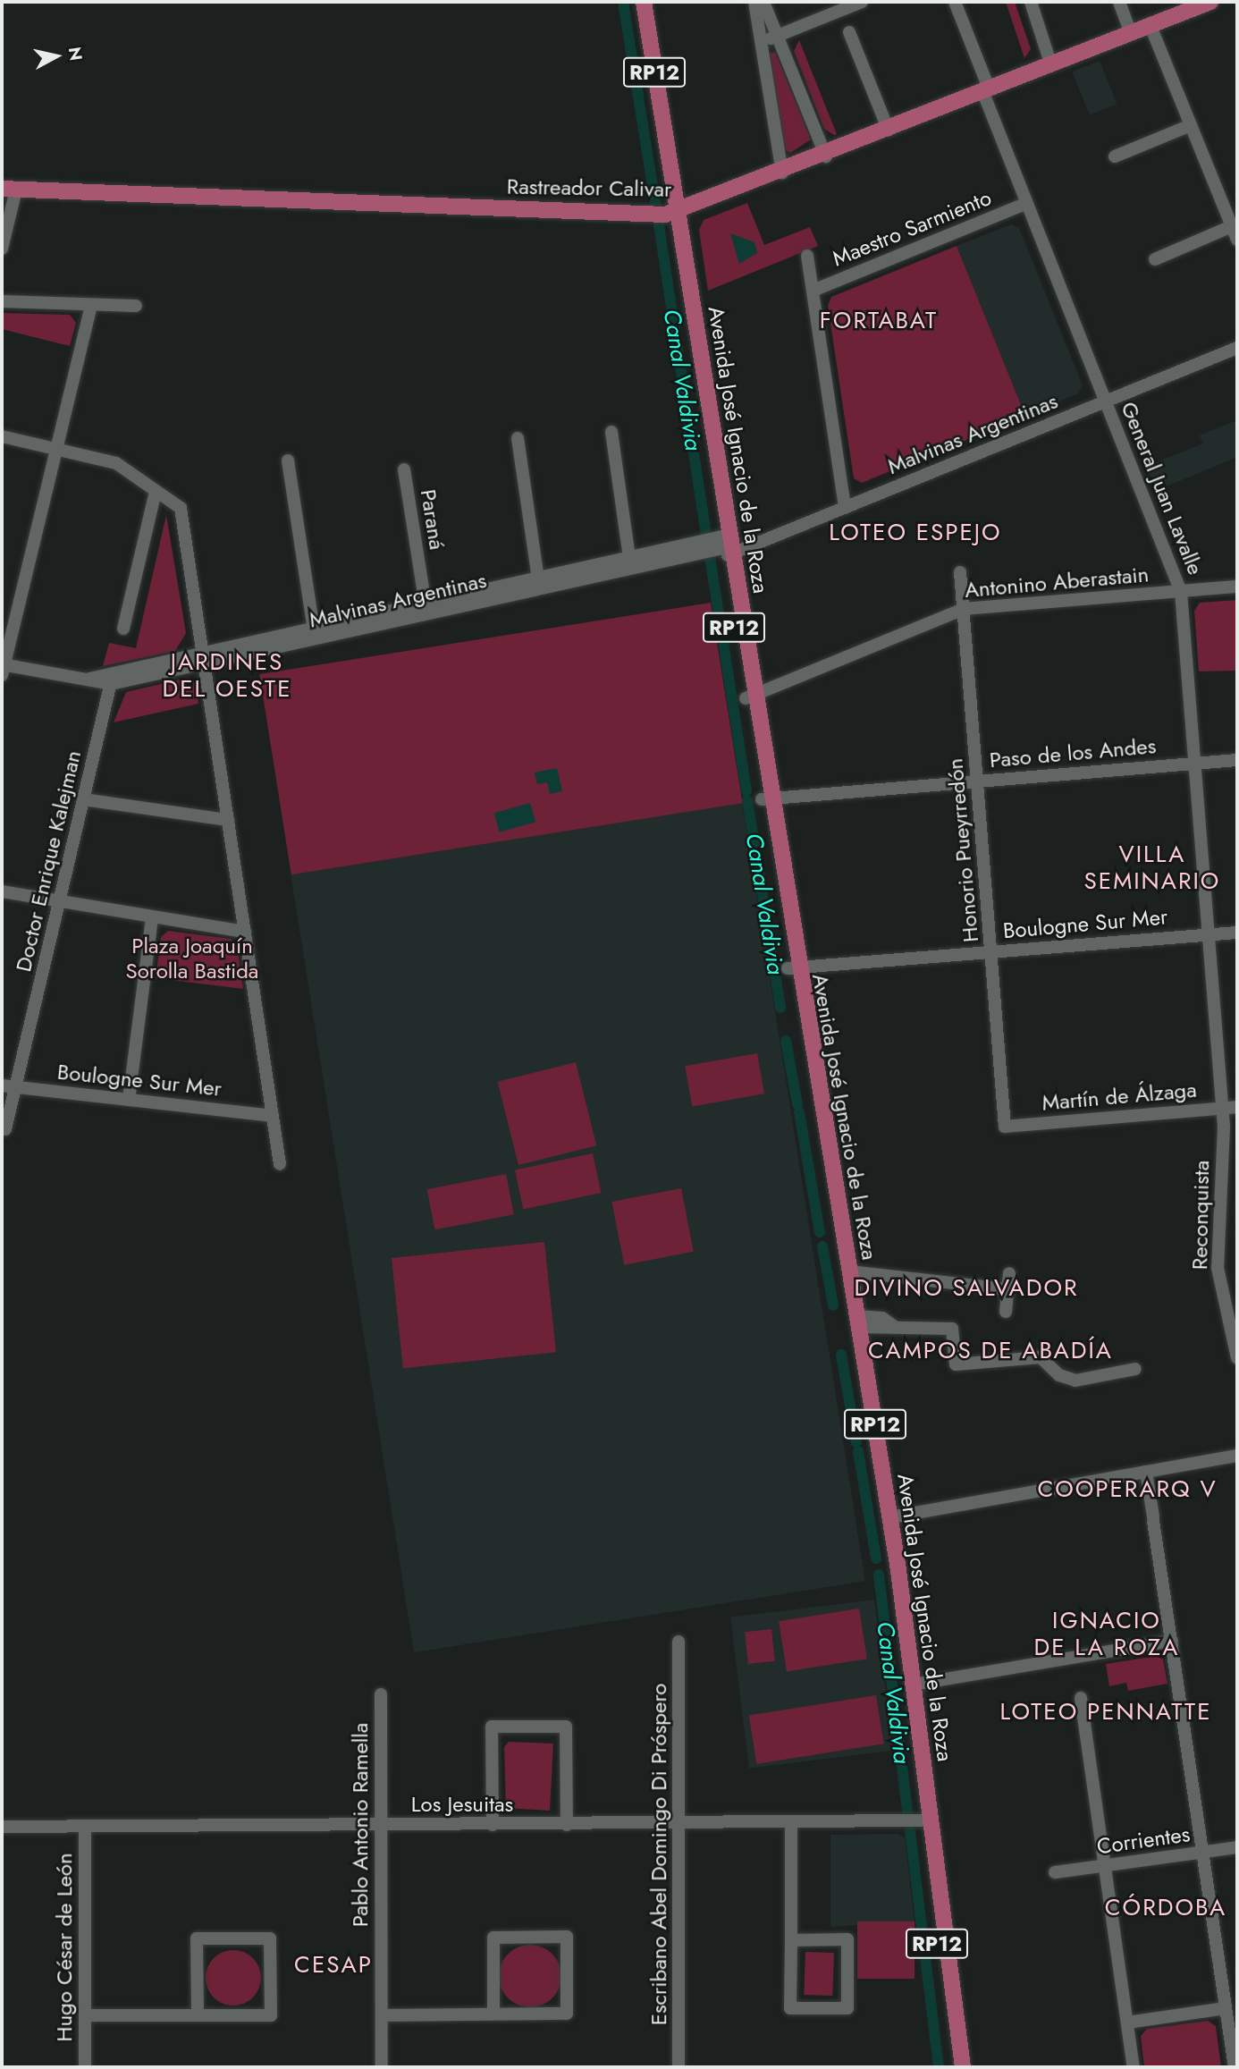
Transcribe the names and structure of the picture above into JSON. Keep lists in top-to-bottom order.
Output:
{
  "streets": {
    "main road": ["RP12", "Rastreador Calivar", "Avenida José Ignacio de la Roza"],
    "street": [
      "Maestro Sarmiento",
      "Malvinas Argentinas",
      "General Juan Lavalle",
      "Paraná",
      "Antonino Aberastain",
      "Paso de los Andes",
      "Honorio Pueyrredón",
      "Doctor Enrique Kalejman",
      "Boulogne Sur Mer",
      "Martín de Álzaga",
      "Reconquista",
      "Los Jesuitas",
      "Pablo Antonio Ramella",
      "Corrientes",
      "Escribano Abel Domingo Di Próspero",
      "Hugo César de León"
    ]
  },
  "crossings": [
    ["Rastreador Calivar", "Avenida José Ignacio de la Roza"],
    ["Rastreador Calivar", "General Juan Lavalle"],
    ["Maestro Sarmiento", "General Juan Lavalle"],
    ["Malvinas Argentinas", "Avenida José Ignacio de la Roza"],
    ["Malvinas Argentinas", "General Juan Lavalle"],
    ["Malvinas Argentinas", "Paraná"],
    ["Malvinas Argentinas", "Doctor Enrique Kalejman"],
    ["Avenida José Ignacio de la Roza", "Antonino Aberastain"],
    ["Avenida José Ignacio de la Roza", "Paso de los Andes"],
    ["Avenida José Ignacio de la Roza", "Boulogne Sur Mer"],
    ["Avenida José Ignacio de la Roza", "Los Jesuitas"],
    ["General Juan Lavalle", "Antonino Aberastain"],
    ["General Juan Lavalle", "Paso de los Andes"],
    ["General Juan Lavalle", "Boulogne Sur Mer"],
    ["General Juan Lavalle", "Martín de Álzaga"],
    ["General Juan Lavalle", "Reconquista"],
    ["Antonino Aberastain", "Honorio Pueyrredón"],
    ["Paso de los Andes", "Honorio Pueyrredón"],
    ["Honorio Pueyrredón", "Boulogne Sur Mer"],
    ["Honorio Pueyrredón", "Martín de Álzaga"],
    ["Doctor Enrique Kalejman", "Boulogne Sur Mer"],
    ["Martín de Álzaga", "Reconquista"],
    ["Los Jesuitas", "Pablo Antonio Ramella"],
    ["Los Jesuitas", "Escribano Abel Domingo Di Próspero"],
    ["Los Jesuitas", "Hugo César de León"]
  ],
  "districts": [
    "FORTABAT",
    "LOTEO ESPEJO",
    "JARDINES DEL OESTE",
    "VILLA SEMINARIO",
    "DIVINO SALVADOR",
    "CAMPOS DE ABADÍA",
    "COOPERARQ V",
    "IGNACIO DE LA ROZA",
    "LOTEO PENNATTE",
    "CÓRDOBA",
    "CESAP"
  ],
  "water": ["Canal Valdivia"],
  "parks": ["Plaza Joaquín Sorolla Bastida"],
  "north": "right"
}
